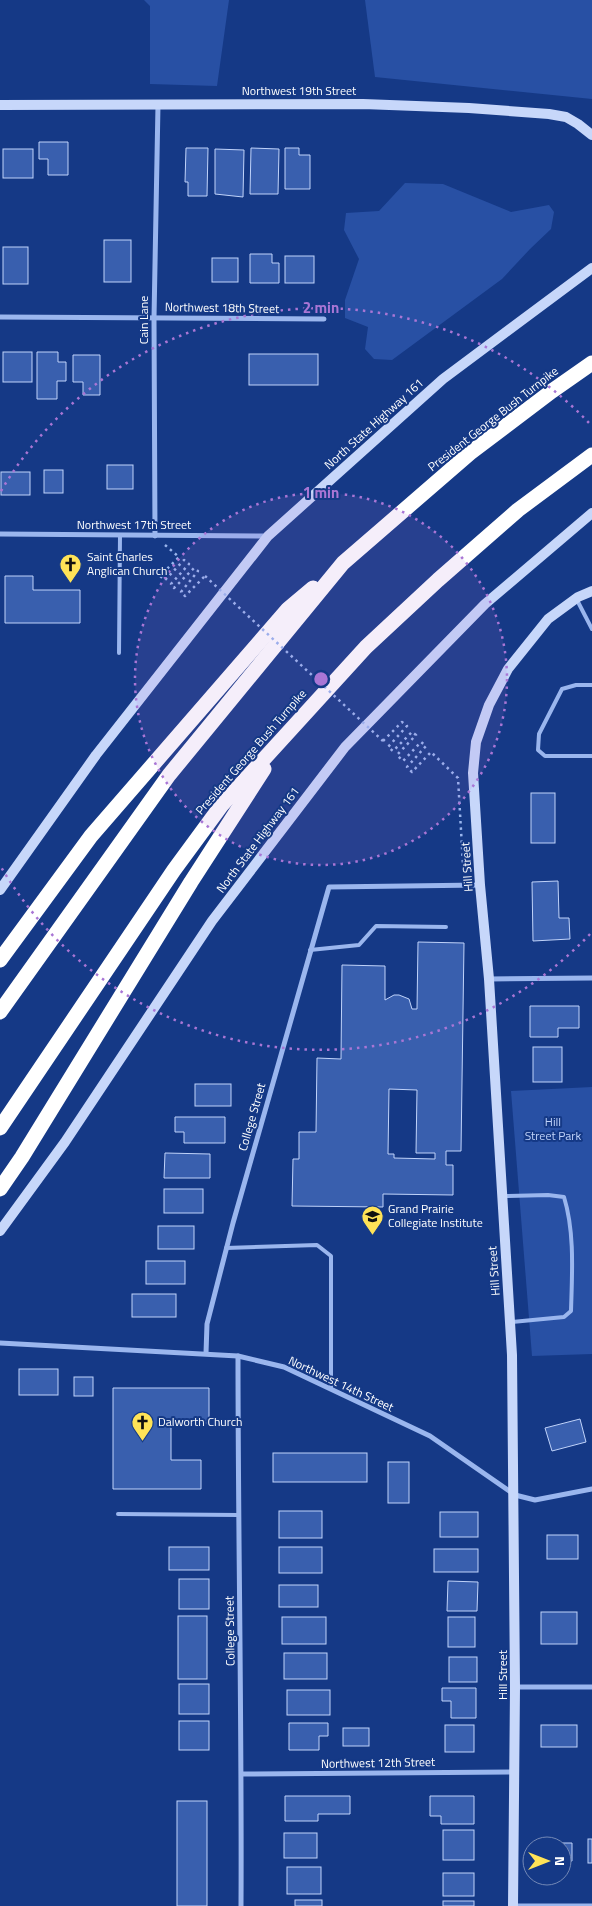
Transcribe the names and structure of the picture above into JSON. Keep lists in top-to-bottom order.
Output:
{
  "streets": {
    "highway": ["President George Bush Turnpike"],
    "street": [
      "Northwest 19th Street",
      "Northwest 18th Street",
      "Cain Lane",
      "North State Highway 161",
      "Northwest 17th Street",
      "Hill Street",
      "College Street",
      "Northwest 14th Street",
      "Northwest 12th Street"
    ]
  },
  "crossings": [
    ["Northwest 19th Street", "Cain Lane"],
    ["Northwest 18th Street", "Cain Lane"],
    ["Cain Lane", "Northwest 17th Street"],
    ["North State Highway 161", "Northwest 17th Street"],
    ["Hill Street", "College Street"],
    ["Hill Street", "Northwest 14th Street"],
    ["Hill Street", "Northwest 12th Street"],
    ["College Street", "Northwest 14th Street"],
    ["College Street", "Northwest 12th Street"]
  ],
  "parks": ["Hill Street Park"],
  "places": {
    "church": ["Saint Charles Anglican Church", "Dalworth Church"],
    "school or university": ["Grand Prairie Collegiate Institute"]
  },
  "north": "right",
  "rings": ["2 min", "1 min"]
}
